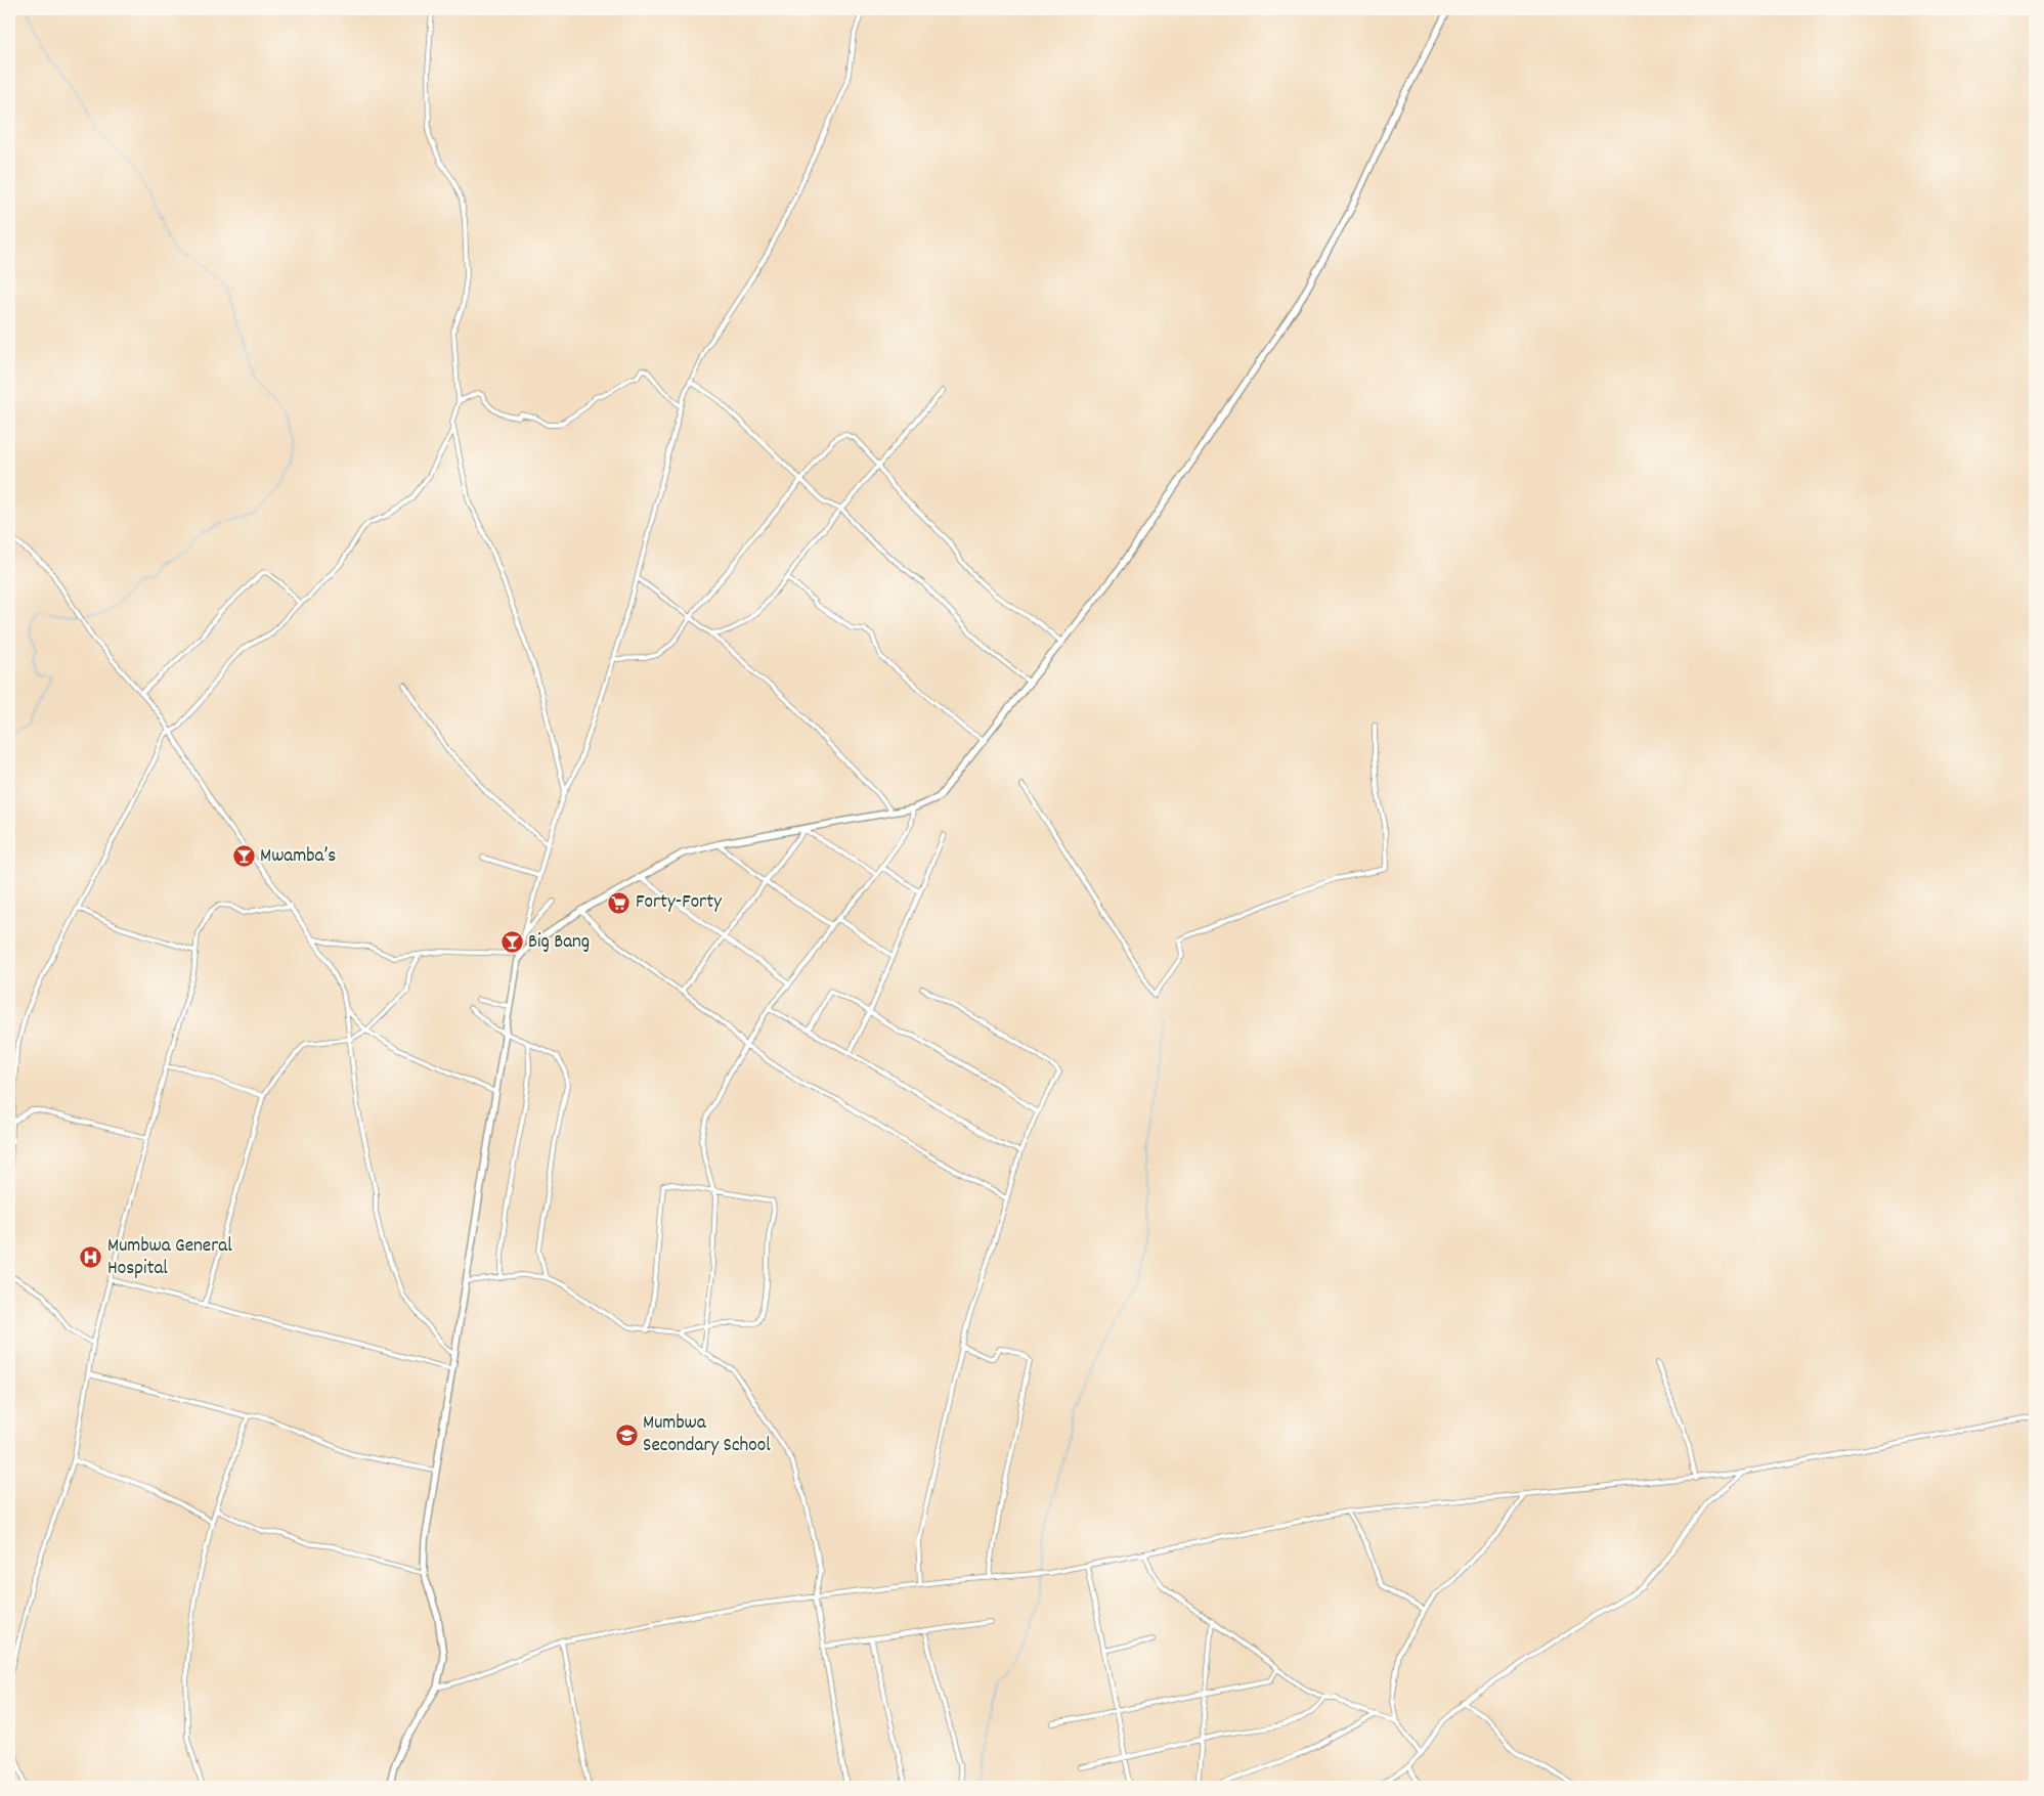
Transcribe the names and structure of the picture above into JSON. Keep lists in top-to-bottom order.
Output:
{
  "places": {
    "bar": ["Mwamba’s", "Big Bang"],
    "supermarket": ["Forty-Forty"],
    "hospital": ["Mumbwa General Hospital"],
    "school or university": ["Mumbwa Secondary School"]
  }
}
